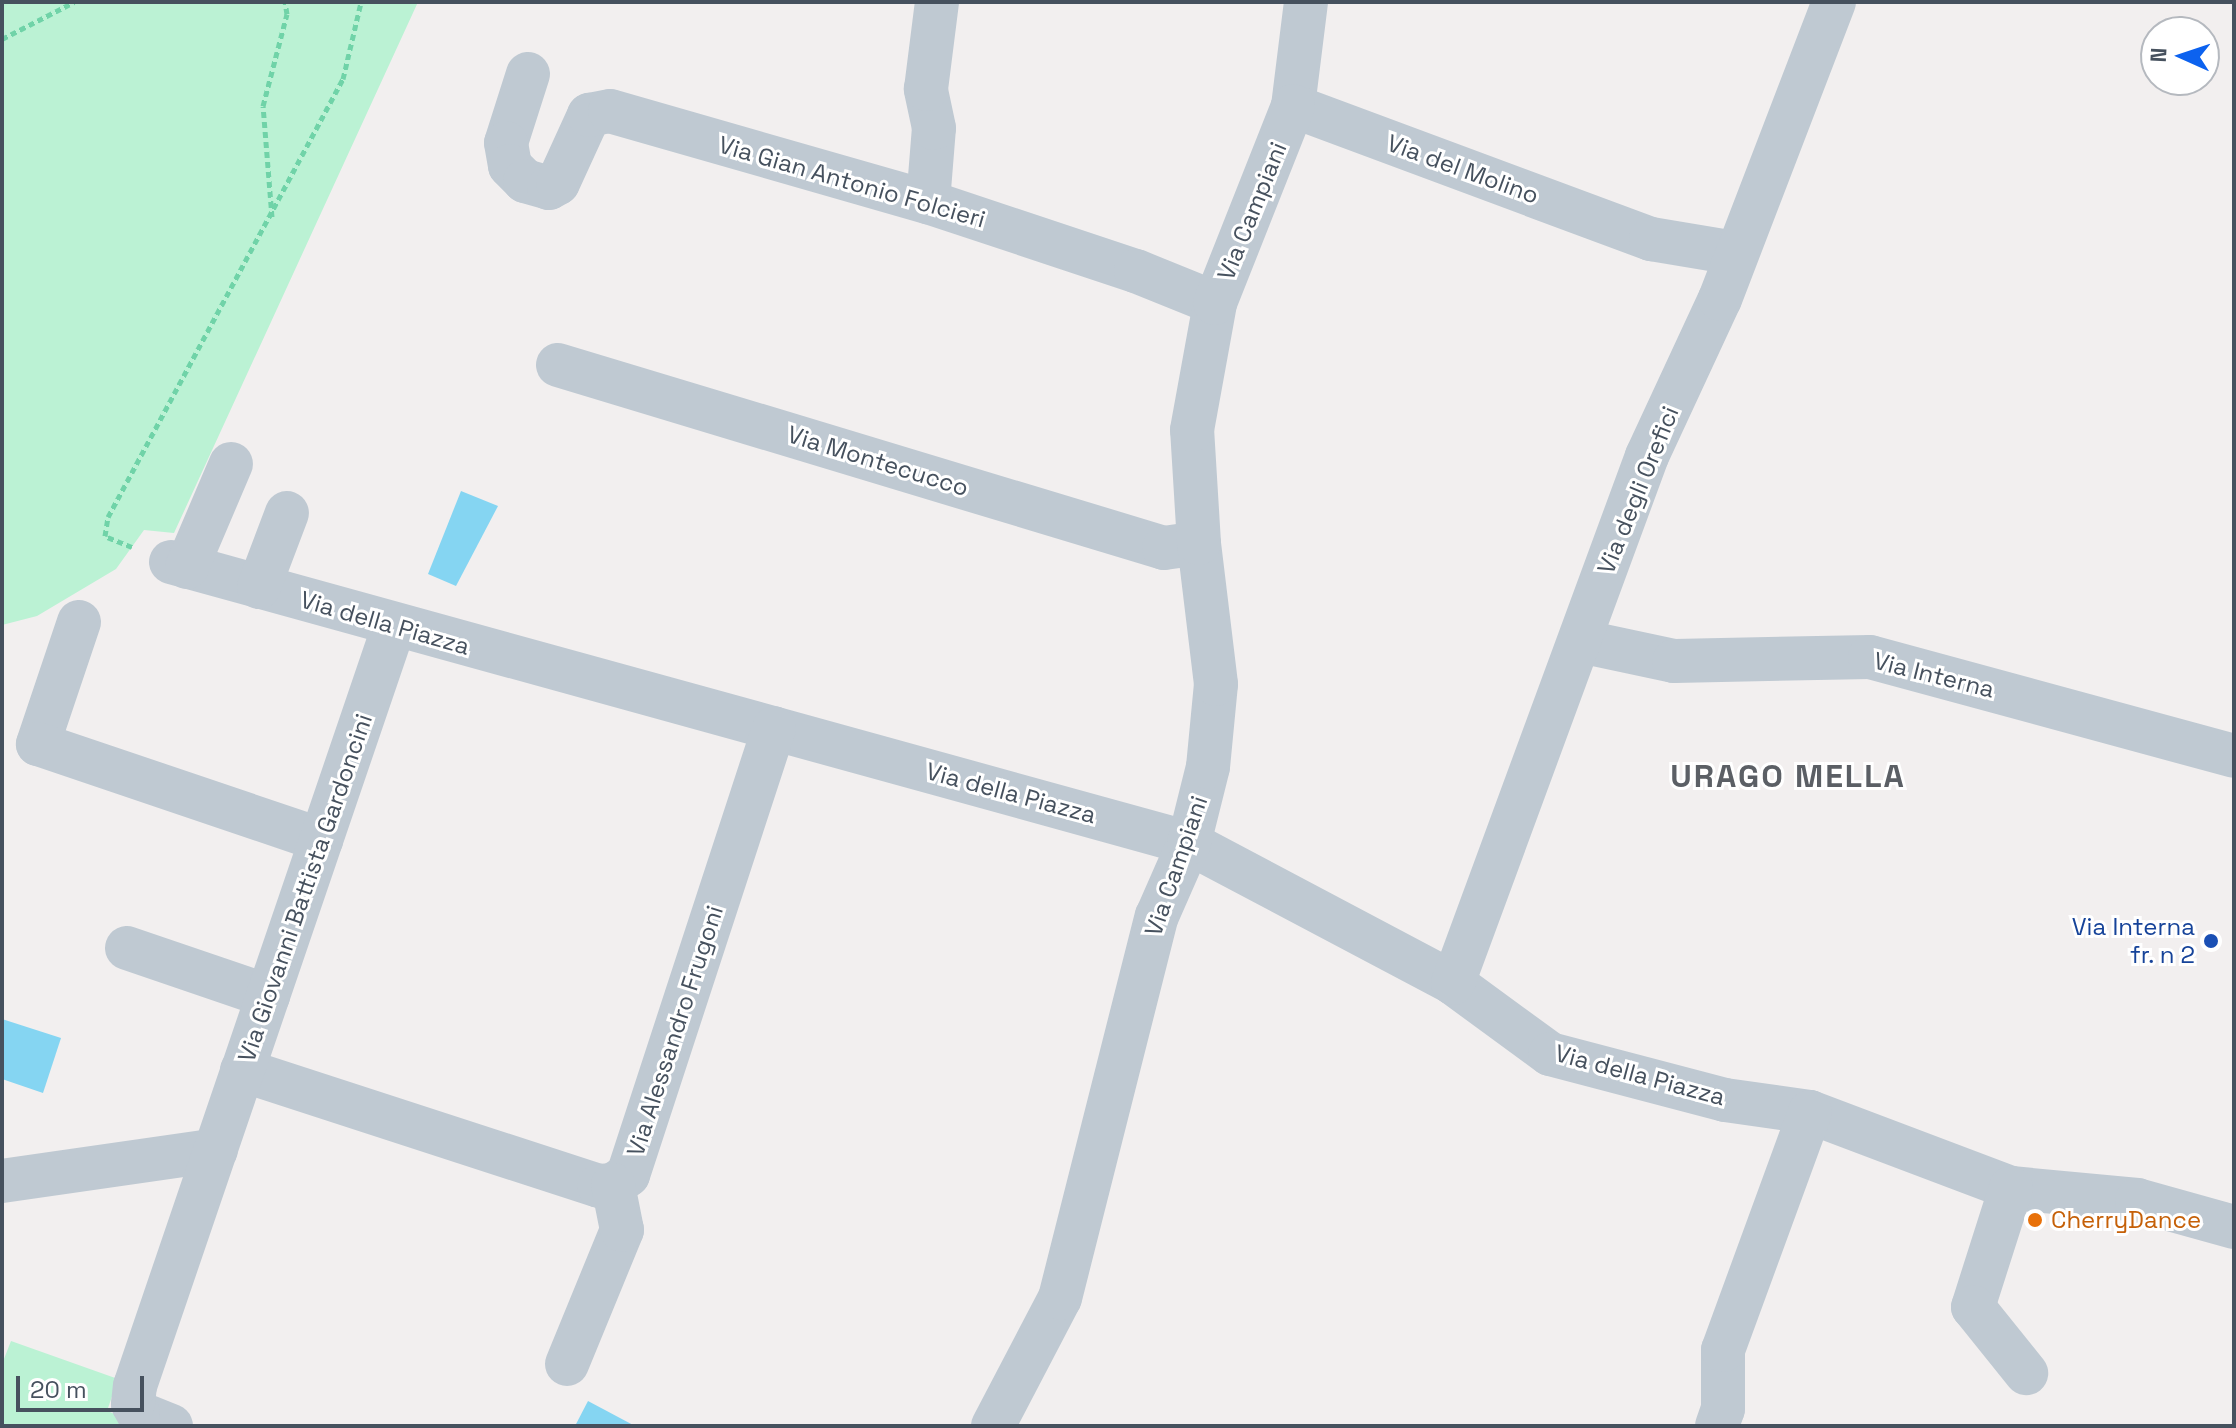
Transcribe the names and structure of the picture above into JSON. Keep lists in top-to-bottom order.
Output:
{
  "streets": {
    "street": [
      "Via del Molino",
      "Via Gian Antonio Folcieri",
      "Via Campiani",
      "Via Montecucco",
      "Via degli Orefici",
      "Via della Piazza",
      "Via Interna",
      "Via Giovanni Battista Gardoncini",
      "Via Alessandro Frugoni"
    ]
  },
  "crossings": [
    ["Via del Molino", "Via Campiani"],
    ["Via del Molino", "Via degli Orefici"],
    ["Via Gian Antonio Folcieri", "Via Campiani"],
    ["Via Campiani", "Via Montecucco"],
    ["Via Campiani", "Via della Piazza"],
    ["Via degli Orefici", "Via della Piazza"],
    ["Via degli Orefici", "Via Interna"],
    ["Via della Piazza", "Via Giovanni Battista Gardoncini"],
    ["Via della Piazza", "Via Alessandro Frugoni"],
    ["Via Giovanni Battista Gardoncini", "Via Alessandro Frugoni"]
  ],
  "districts": ["URAGO MELLA"],
  "places": ["Via Interna fr. n 2", "CherryDance"],
  "scale_bar": "20 m",
  "north": "left"
}
